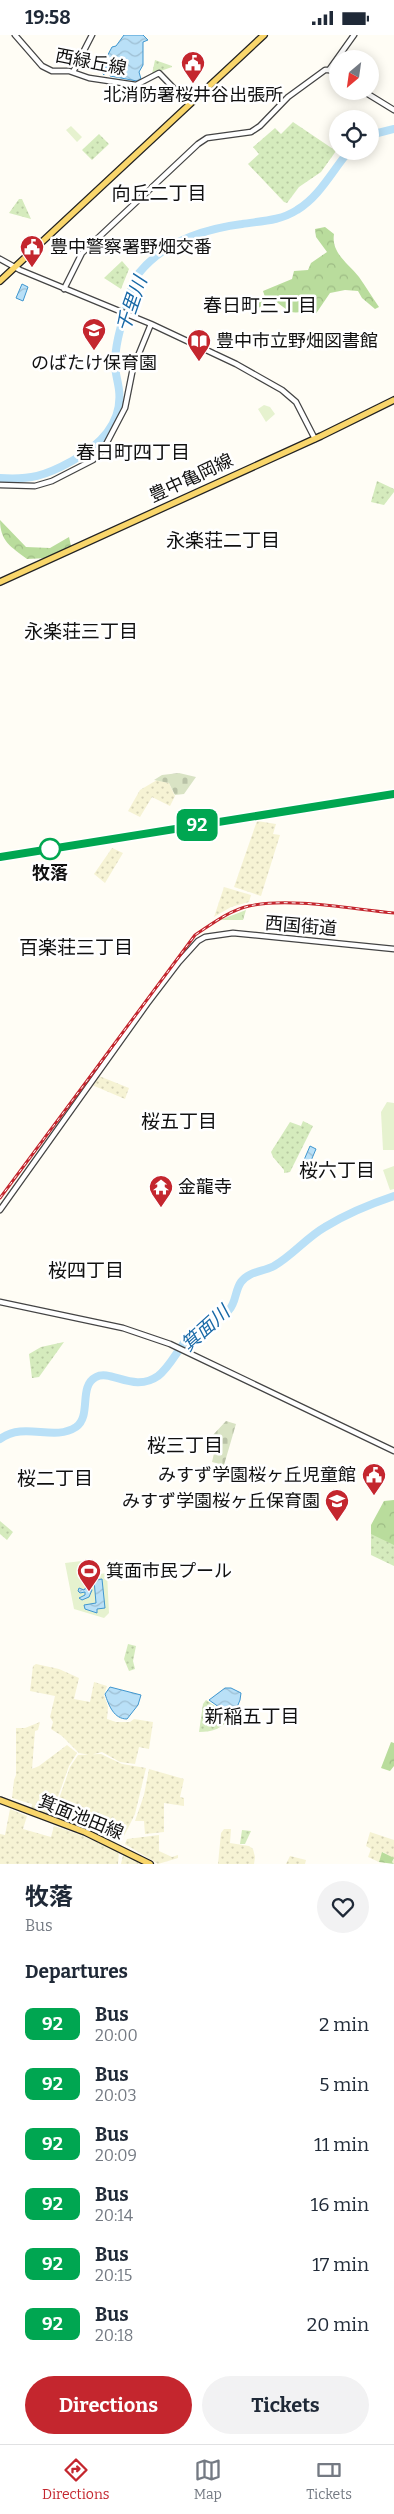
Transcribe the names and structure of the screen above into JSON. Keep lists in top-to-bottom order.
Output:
{
  "streets": {
    "main road": ["豊中亀岡線", "箕面池田線"],
    "street": ["西緑丘線", "西国街道"]
  },
  "districts": [
    "向丘二丁目",
    "春日町三丁目",
    "春日町四丁目",
    "永楽荘二丁目",
    "永楽荘三丁目",
    "百楽荘三丁目",
    "桜五丁目",
    "桜六丁目",
    "桜四丁目",
    "桜三丁目",
    "桜二丁目",
    "新稲五丁目"
  ],
  "water": ["千里川", "箕面川"],
  "places": {
    "public building": ["北消防署桜井谷出張所", "豊中警察署野畑交番", "みすず学園桜ヶ丘児童館"],
    "school or university": ["のばたけ保育園", "みすず学園桜ヶ丘保育園"],
    "library": ["豊中市立野畑図書館"],
    "other": ["牧落"],
    "temple": ["金龍寺"],
    "sports": ["箕面市民プール"]
  },
  "lines": ["bus line 92"],
  "north": "bottom left",
  "page": {
    "status": "19:58",
    "on_map": "92",
    "heading": [
      ["牧落", "Bus"],
      "Departures"
    ],
    "list": [
      {
        "mark": "92",
        "name": "Bus",
        "note": "20:00",
        "value": "2 min"
      },
      {
        "mark": "92",
        "name": "Bus",
        "note": "20:03",
        "value": "5 min"
      },
      {
        "mark": "92",
        "name": "Bus",
        "note": "20:09",
        "value": "11 min"
      },
      {
        "mark": "92",
        "name": "Bus",
        "note": "20:14",
        "value": "16 min"
      },
      {
        "mark": "92",
        "name": "Bus",
        "note": "20:15",
        "value": "17 min"
      },
      {
        "mark": "92",
        "name": "Bus",
        "note": "20:18",
        "value": "20 min"
      }
    ],
    "buttons": ["Directions", "Tickets"],
    "tabs": ["Directions", "Map", "Tickets"]
  }
}
